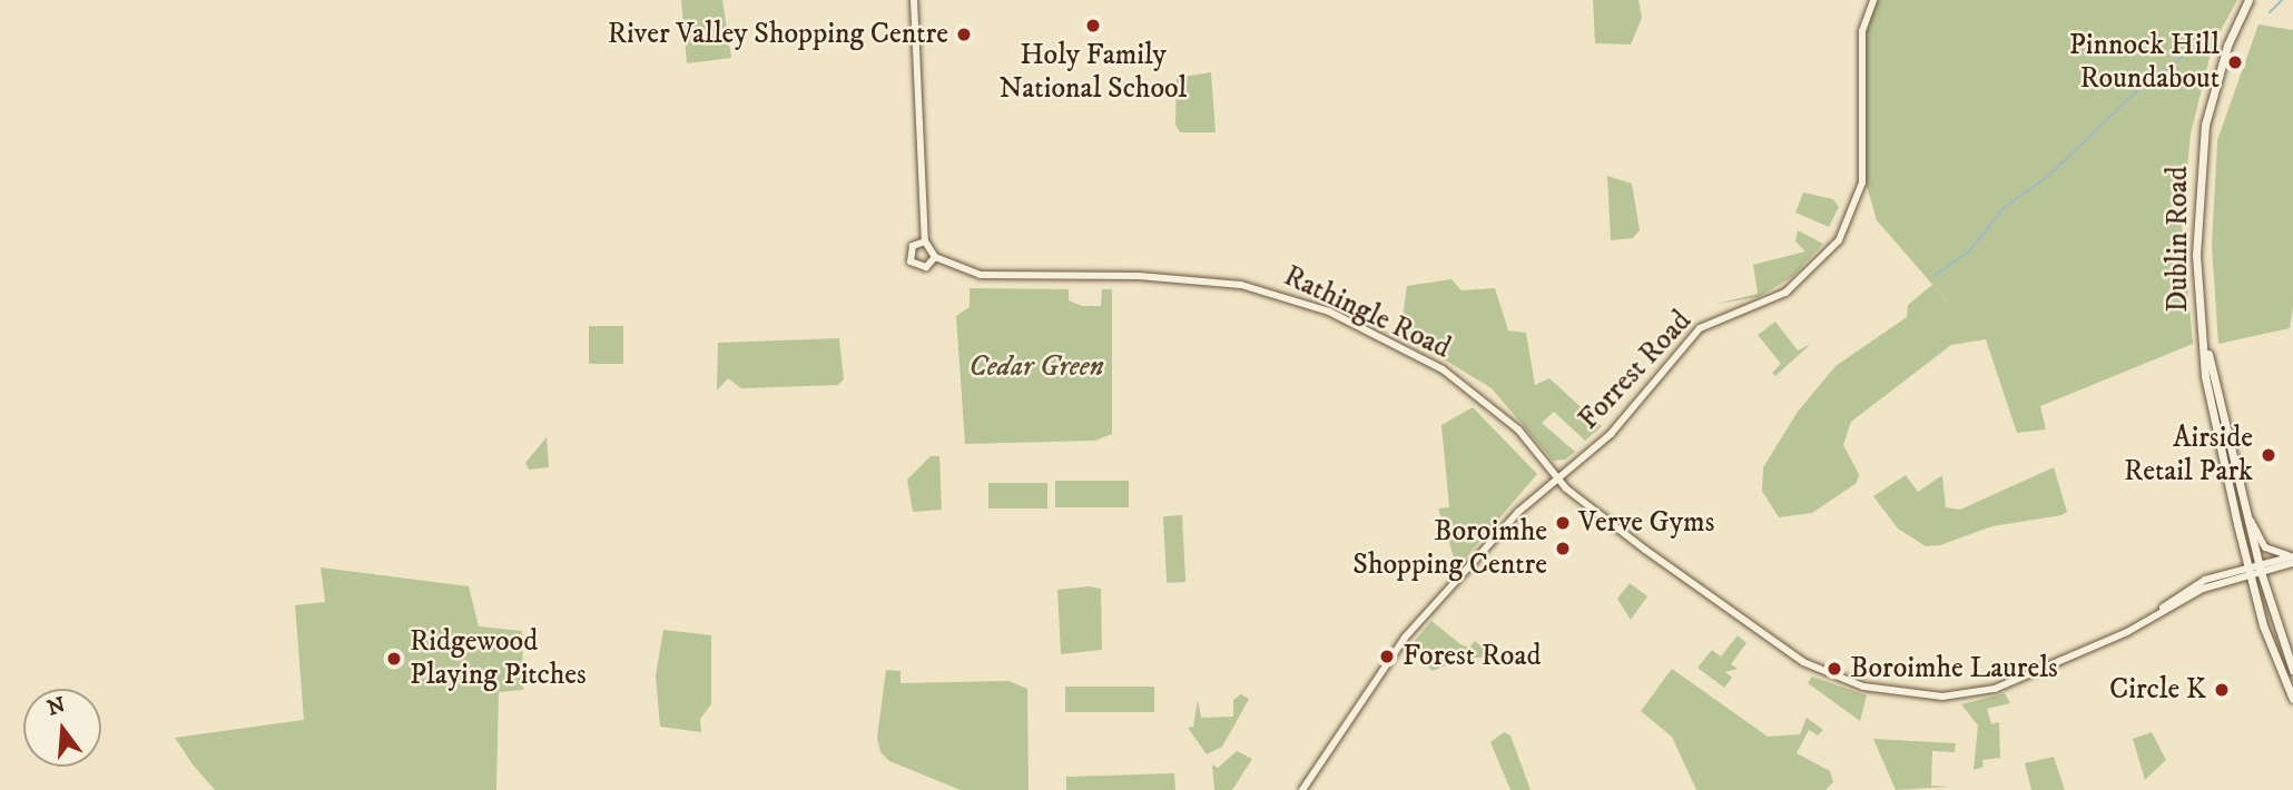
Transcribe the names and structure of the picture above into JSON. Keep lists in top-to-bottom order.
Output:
{
  "streets": {
    "main road": ["Dublin Road"],
    "street": ["Rathingle Road", "Forrest Road"]
  },
  "crossings": [
    ["Dublin Road", "Rathingle Road"],
    ["Rathingle Road", "Forrest Road"]
  ],
  "parks": ["Cedar Green"],
  "places": [
    "Holy Family National School",
    "River Valley Shopping Centre",
    "Pinnock Hill Roundabout",
    "Airside Retail Park",
    "Verve Gyms",
    "Boroimhe Shopping Centre",
    "Forest Road",
    "Ridgewood Playing Pitches",
    "Boroimhe Laurels",
    "Circle K"
  ],
  "north": "top"
}
